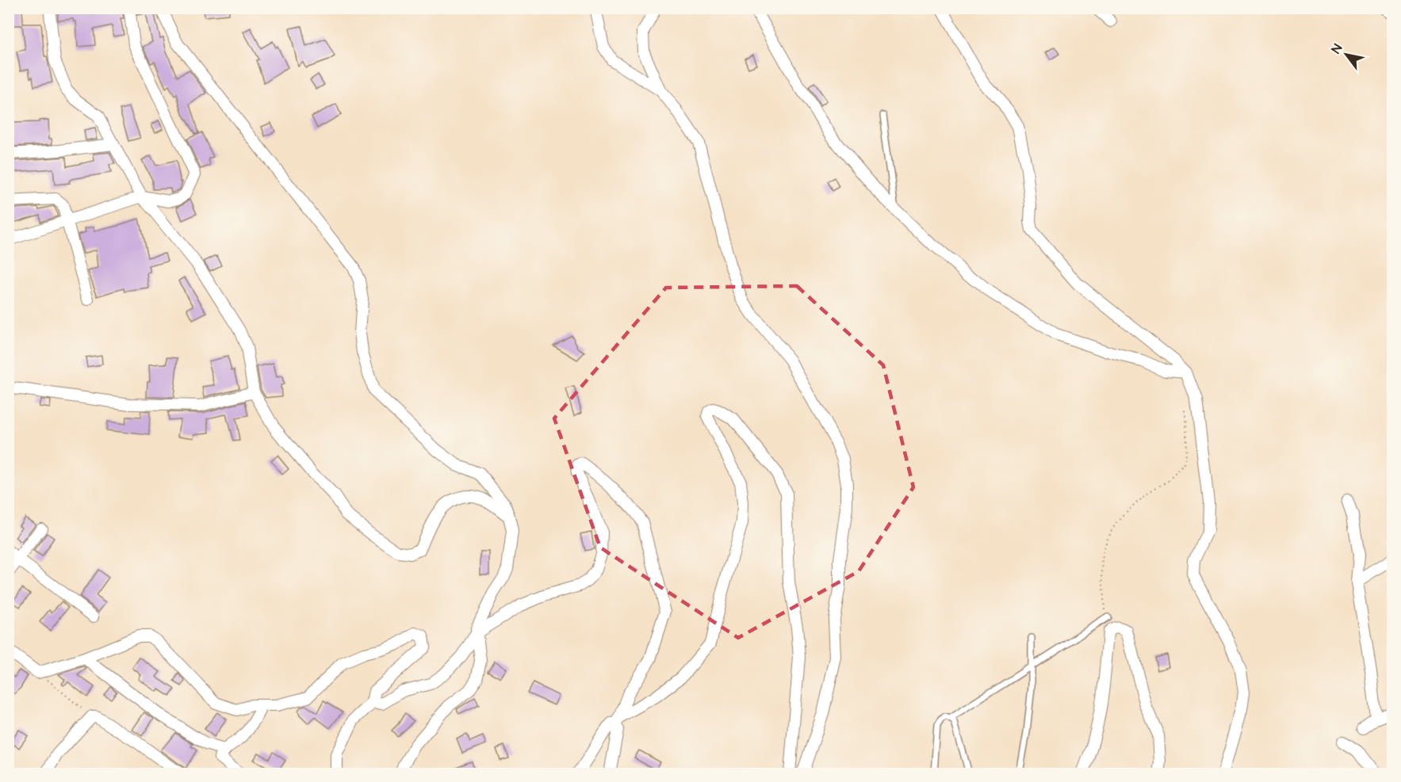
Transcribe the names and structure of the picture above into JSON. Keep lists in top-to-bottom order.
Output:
{
  "north": "top left"
}
